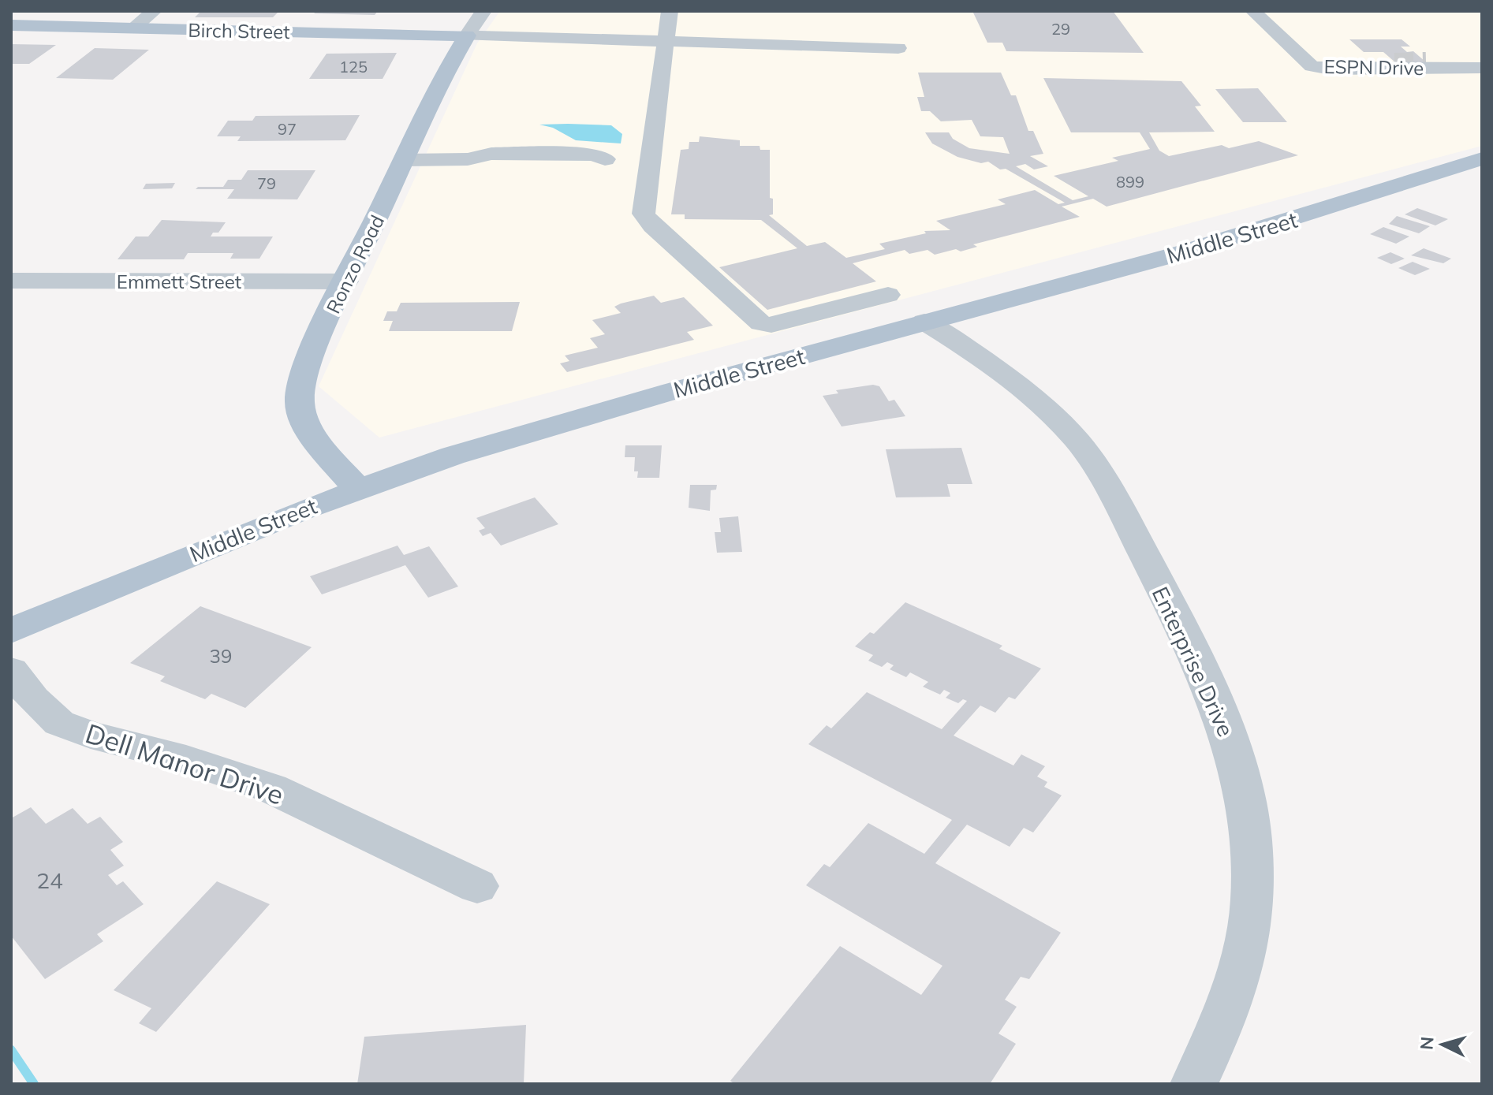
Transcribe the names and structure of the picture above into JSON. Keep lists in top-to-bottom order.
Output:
{
  "streets": {
    "main road": ["Birch Street", "Middle Street", "Ronzo Road"],
    "street": [
      "ESPN Drive",
      "Emmett Street",
      "Enterprise Drive",
      "Dell Manor Drive"
    ]
  },
  "crossings": [
    ["Birch Street", "Ronzo Road"],
    ["Middle Street", "Ronzo Road"],
    ["Middle Street", "Enterprise Drive"],
    ["Ronzo Road", "Emmett Street"]
  ],
  "house_numbers": [
    "29",
    "125",
    "97",
    "899",
    "79",
    "39",
    "24"
  ],
  "north": "left"
}
